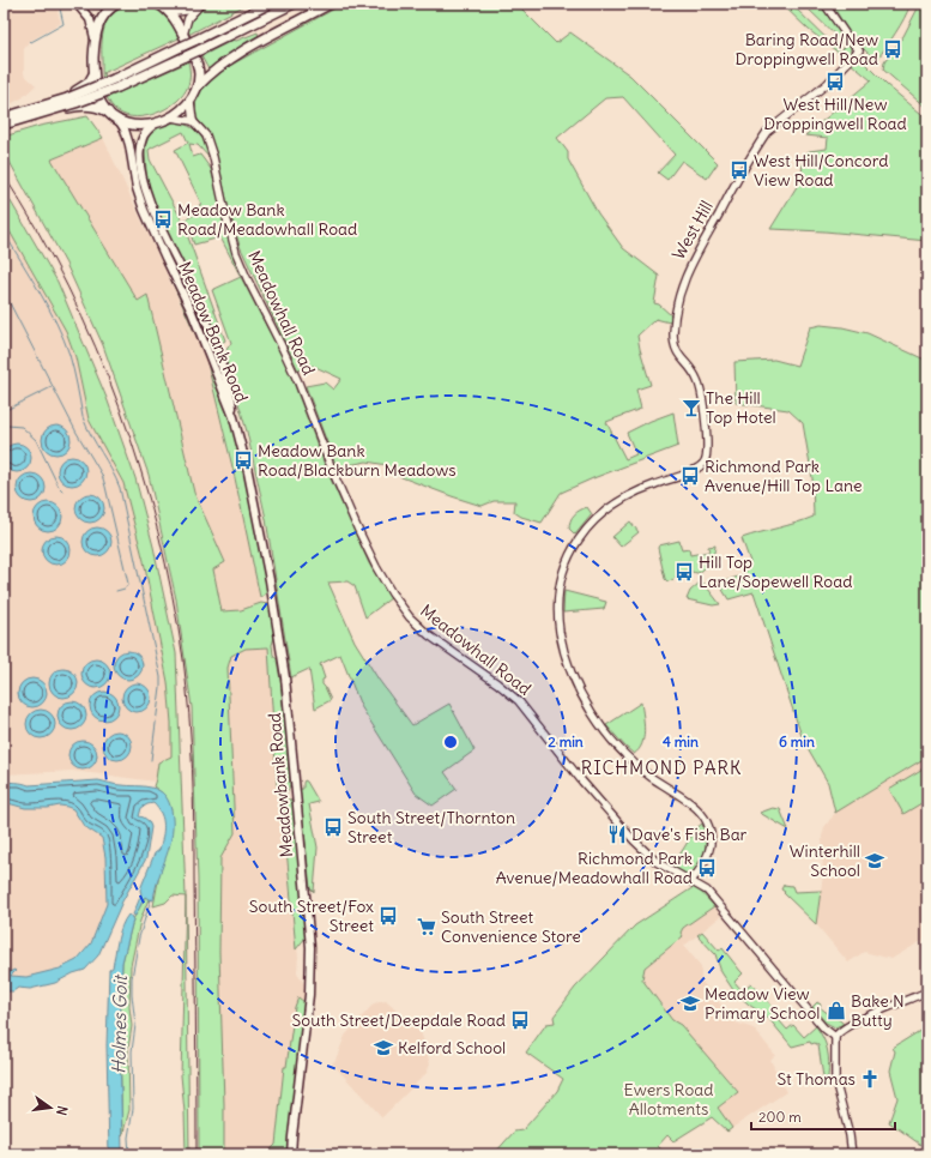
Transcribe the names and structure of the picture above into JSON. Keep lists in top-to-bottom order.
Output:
{
  "streets": {
    "main road": ["Meadow Bank Road", "Meadowbank Road"],
    "street": ["West Hill", "Meadowhall Road"]
  },
  "crossings": [
    ["West Hill", "Meadowhall Road"],
    ["Meadow Bank Road", "Meadowbank Road"]
  ],
  "districts": ["RICHMOND PARK"],
  "water": ["Holmes Goit"],
  "parks": ["Ewers Road Allotments"],
  "places": {
    "bus stop": [
      "Baring Road/New Droppingwell Road",
      "West Hill/New Droppingwell Road",
      "West Hill/Concord View Road",
      "Meadow Bank Road/Meadowhall Road",
      "Meadow Bank Road/Blackburn Meadows",
      "Richmond Park Avenue/Hill Top Lane",
      "Hill Top Lane/Sopewell Road",
      "South Street/Thornton Street",
      "Richmond Park Avenue/Meadowhall Road",
      "South Street/Fox Street",
      "South Street/Deepdale Road"
    ],
    "bar": ["The Hill Top Hotel"],
    "restaurant": ["Dave's Fish Bar"],
    "school or university": ["Winterhill School", "Meadow View Primary School", "Kelford School"],
    "supermarket": ["South Street Convenience Store"],
    "shop": ["Bake N Butty"],
    "church": ["St Thomas"]
  },
  "scale_bar": "200 m",
  "north": "right",
  "rings": ["2 min", "4 min", "6 min"]
}
